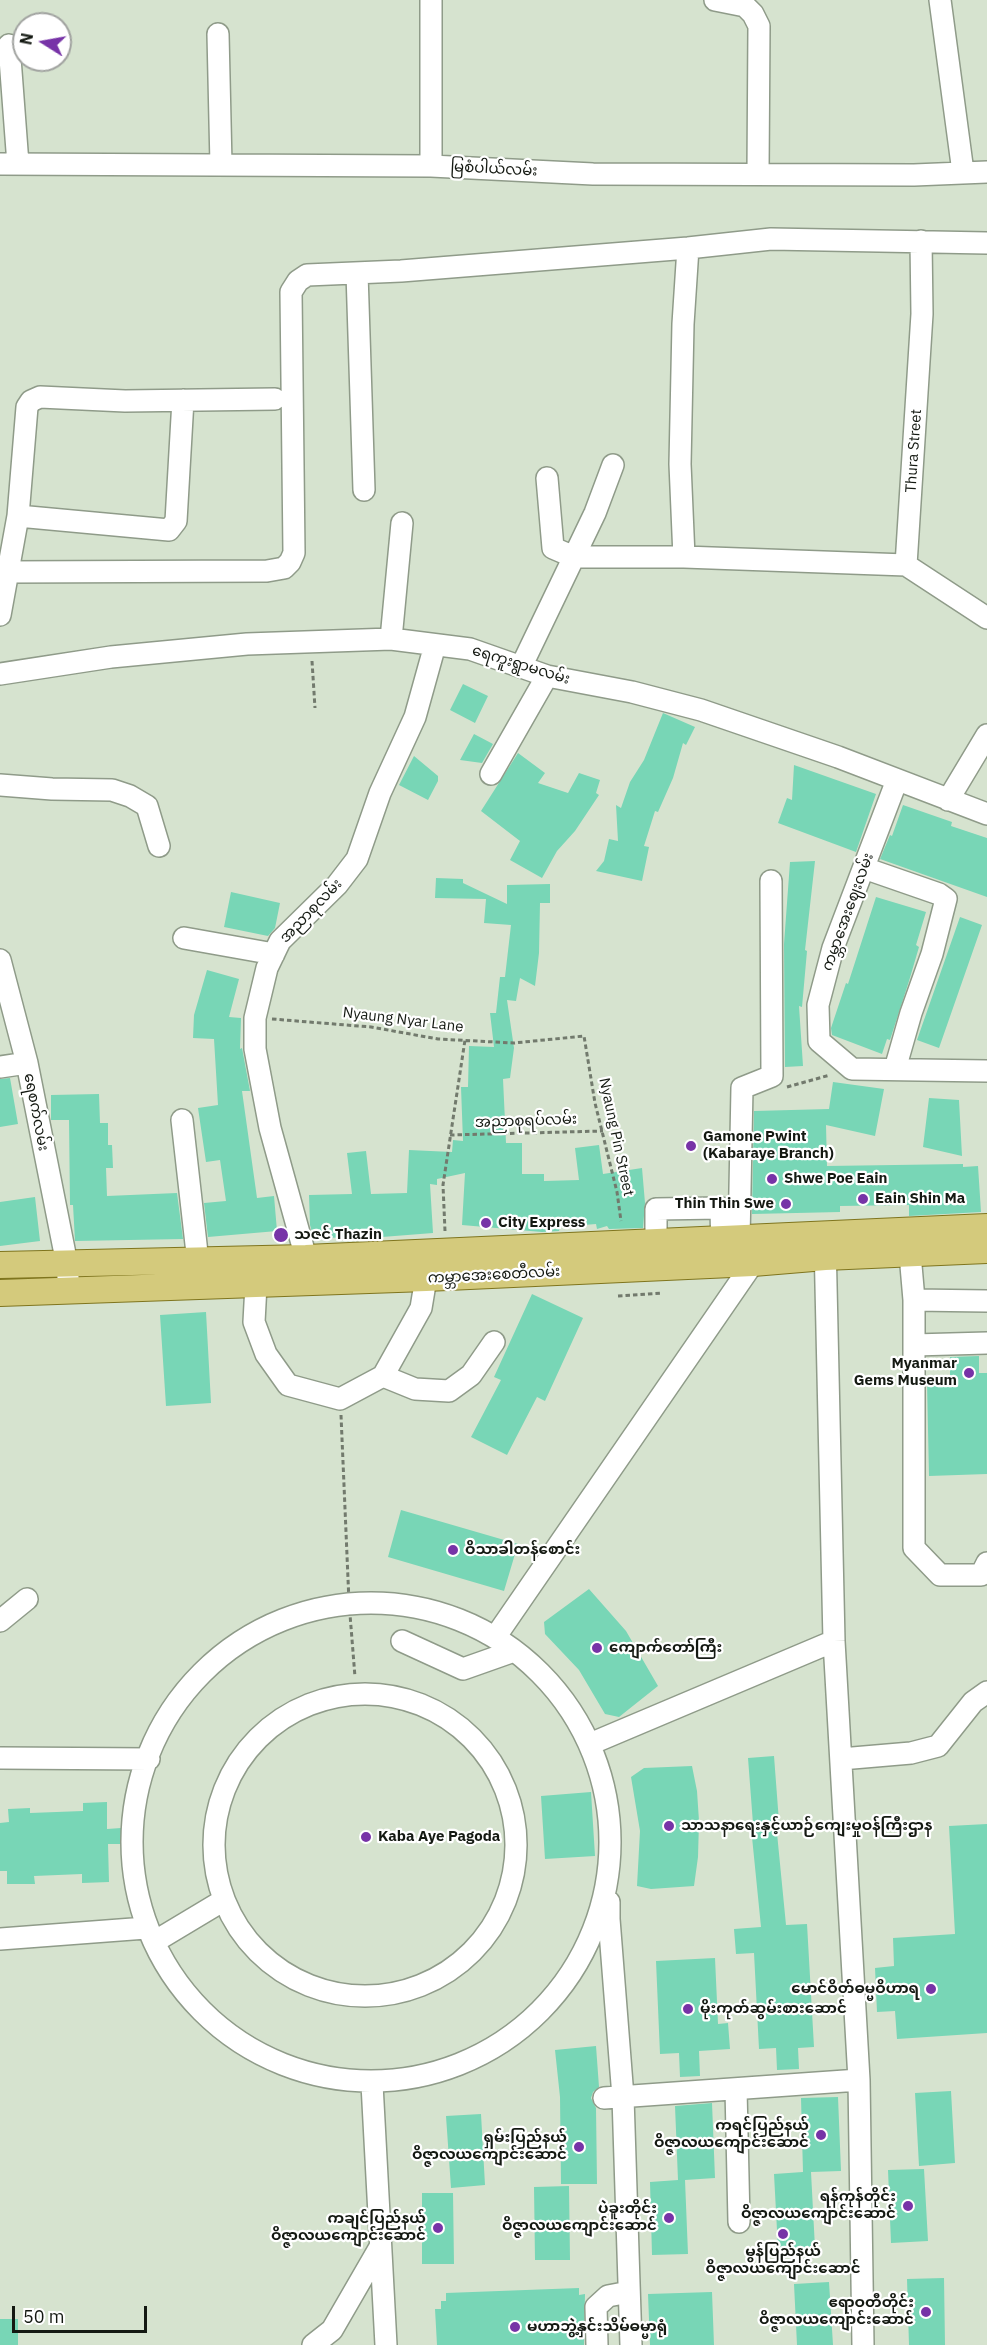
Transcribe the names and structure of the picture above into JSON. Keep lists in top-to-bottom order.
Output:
{
  "streets": {
    "main road": ["ကမ္ဘာအေးစေတီလမ်း"],
    "street": [
      "မြစံပါယ်လမ်း",
      "Thura Street",
      "ရေကူးရွာမလမ်း",
      "အညာစုလမ်း",
      "ကမ္ဘာအေးဈေးလမ်း",
      "ရေစက်လမ်း"
    ],
    "path": ["Nyaung Nyar Lane", "အညာစုရပ်လမ်း", "Nyaung Pin Street"]
  },
  "crossings": [
    ["ရေကူးရွာမလမ်း", "အညာစုလမ်း"],
    ["ရေကူးရွာမလမ်း", "ကမ္ဘာအေးဈေးလမ်း"],
    ["အညာစုလမ်း", "Nyaung Nyar Lane"],
    ["အညာစုလမ်း", "ကမ္ဘာအေးစေတီလမ်း"],
    ["Nyaung Nyar Lane", "အညာစုရပ်လမ်း"],
    ["Nyaung Nyar Lane", "Nyaung Pin Street"],
    ["ရေစက်လမ်း", "ကမ္ဘာအေးစေတီလမ်း"],
    ["အညာစုရပ်လမ်း", "Nyaung Pin Street"],
    ["အညာစုရပ်လမ်း", "ကမ္ဘာအေးစေတီလမ်း"],
    ["Nyaung Pin Street", "ကမ္ဘာအေးစေတီလမ်း"]
  ],
  "places": [
    "Gamone Pwint (Kabaraye Branch)",
    "Shwe Poe Eain",
    "Eain Shin Ma",
    "Thin Thin Swe",
    "City Express",
    "သဇင် Thazin",
    "Myanmar Gems Museum",
    "ဝိသာခါတန်စောင်း",
    "ကျောက်တော်ကြီး",
    "သာသနာရေးနှင့်ယာဉ်ကျေးမှုဝန်ကြီးဌာန",
    "Kaba Aye Pagoda",
    "မောင်ဝိတ်ဓမ္မဝိဟာရ",
    "မိုးကုတ်ဆွမ်းစားဆောင်",
    "ကရင်ပြည်နယ် ဝိဇ္ဇာလယကျောင်းဆောင်",
    "ရှမ်းပြည်နယ် ဝိဇ္ဇာလယကျောင်းဆောင်",
    "ရန်ကုန်တိုင်း ဝိဇ္ဇာလယကျောင်းဆောင်",
    "ပဲခူးတိုင်း ဝိဇ္ဇာလယကျောင်းဆောင်",
    "ကချင်ပြည်နယ် ဝိဇ္ဇာလယကျောင်းဆောင်",
    "မွန်ပြည်နယ် ဝိဇ္ဇာလယကျောင်းဆောင်",
    "ဧရာဝတီတိုင်း ဝိဇ္ဇာလယကျောင်းဆောင်",
    "မဟာဘွဲ့နှင်းသိမ်ဓမ္မာရုံ"
  ],
  "scale_bar": "50 m",
  "north": "left"
}
